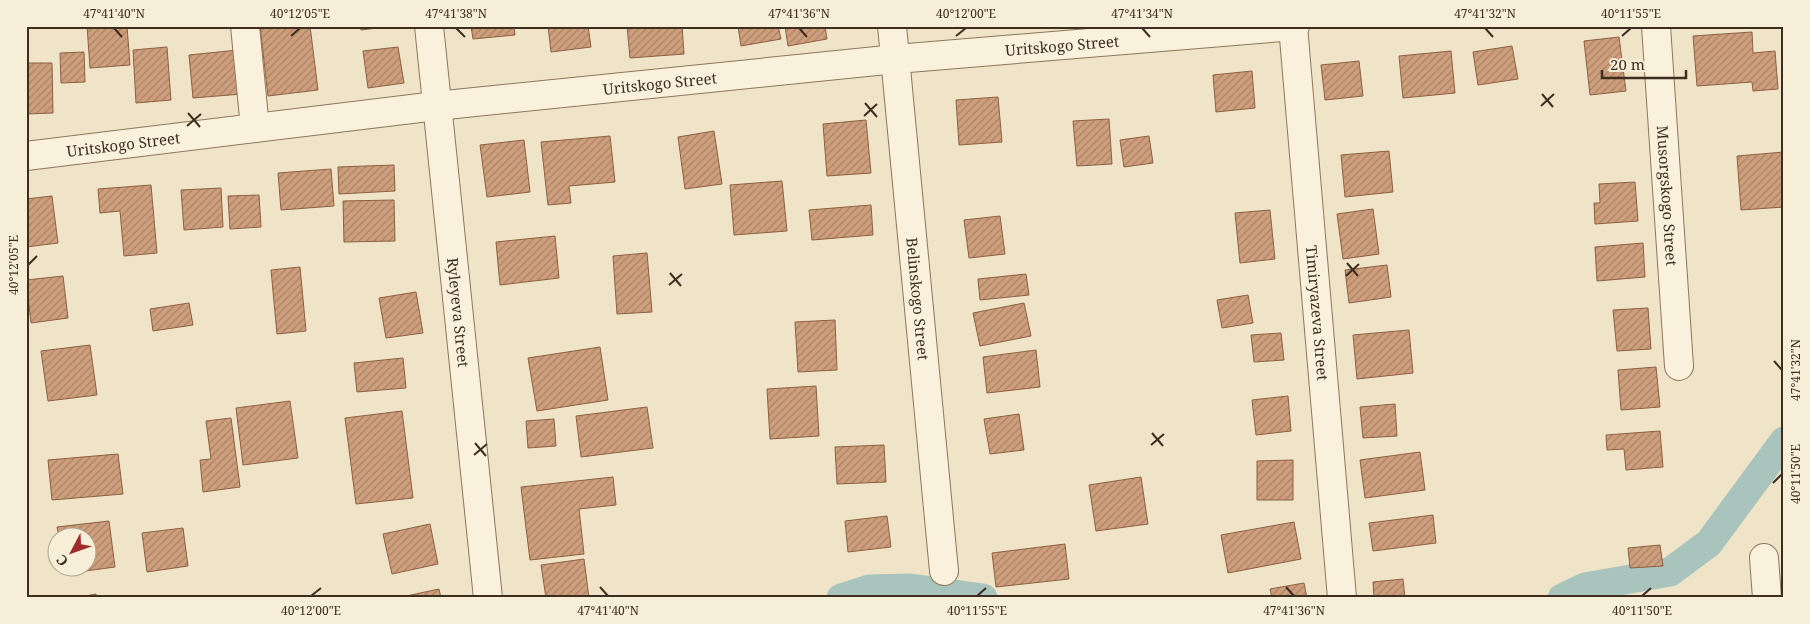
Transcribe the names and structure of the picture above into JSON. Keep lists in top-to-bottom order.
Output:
{
  "streets": {
    "street": [
      "Uritskogo Street",
      "Musorgskogo Street",
      "Belinskogo Street",
      "Ryleyeva Street",
      "Timiryazeva Street"
    ]
  },
  "crossings": [
    ["Uritskogo Street", "Belinskogo Street"],
    ["Uritskogo Street", "Ryleyeva Street"],
    ["Uritskogo Street", "Timiryazeva Street"]
  ],
  "scale_bar": "20 m",
  "north": "bottom left",
  "coordinates": [
    "47°41'40\"N",
    "40°12'05\"E",
    "47°41'38\"N",
    "47°41'36\"N",
    "40°12'00\"E",
    "47°41'34\"N",
    "47°41'32\"N",
    "40°11'55\"E",
    "40°11'50\"E"
  ]
}
